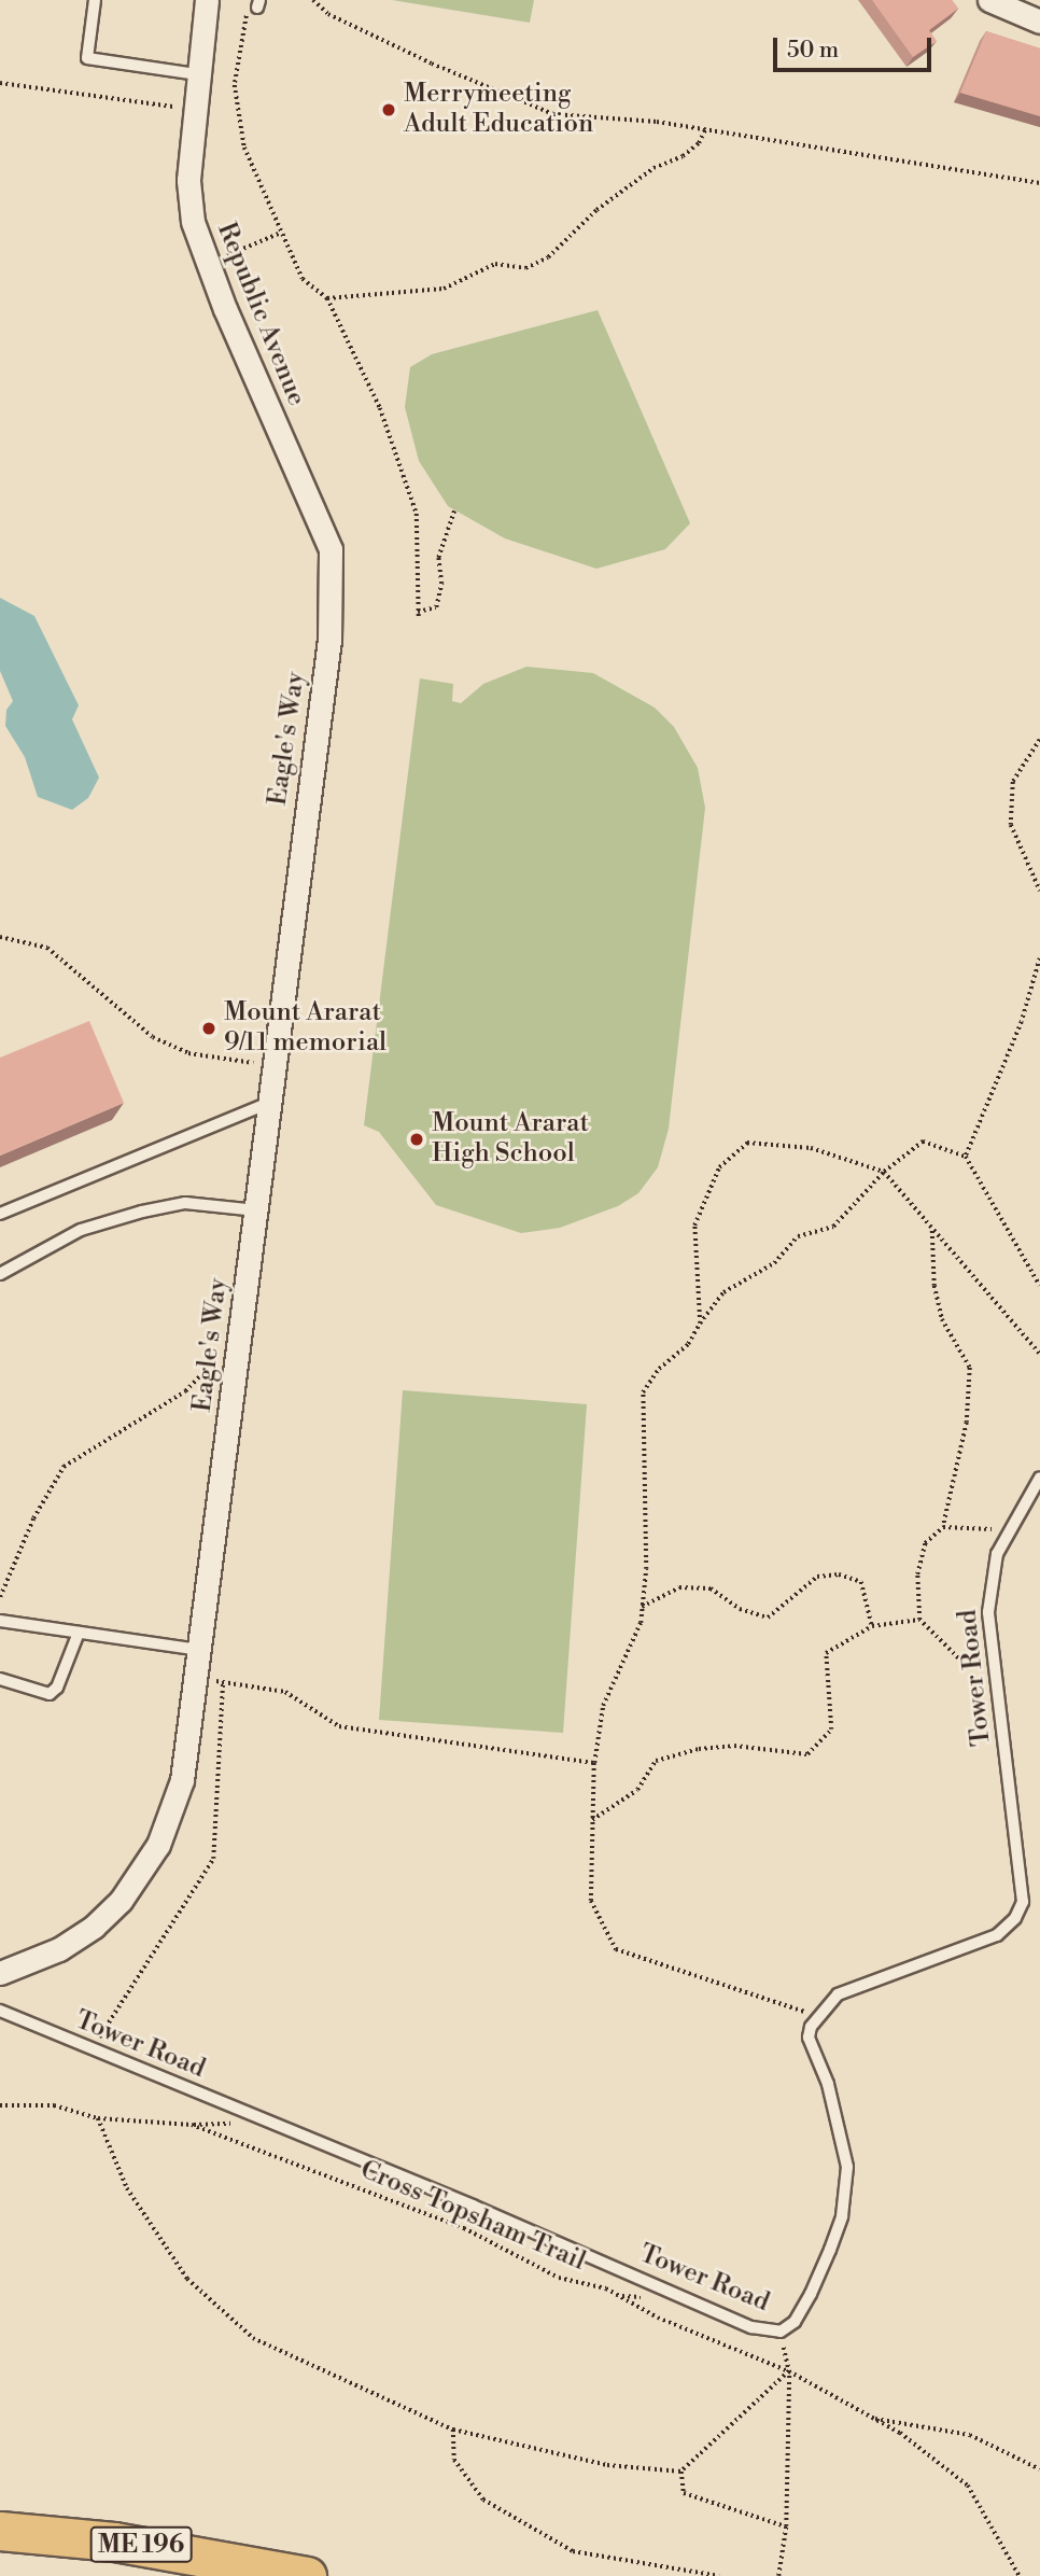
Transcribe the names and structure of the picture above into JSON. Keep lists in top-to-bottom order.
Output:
{
  "streets": {
    "highway": ["ME 196"],
    "street": ["Republic Avenue", "Eagle's Way"],
    "lane": ["Tower Road"],
    "path": ["Cross Topsham Trail"]
  },
  "crossings": [
    ["Republic Avenue", "Eagle's Way"]
  ],
  "places": ["Merrymeeting Adult Education", "Mount Ararat 9/11 memorial", "Mount Ararat High School"],
  "scale_bar": "50 m"
}
